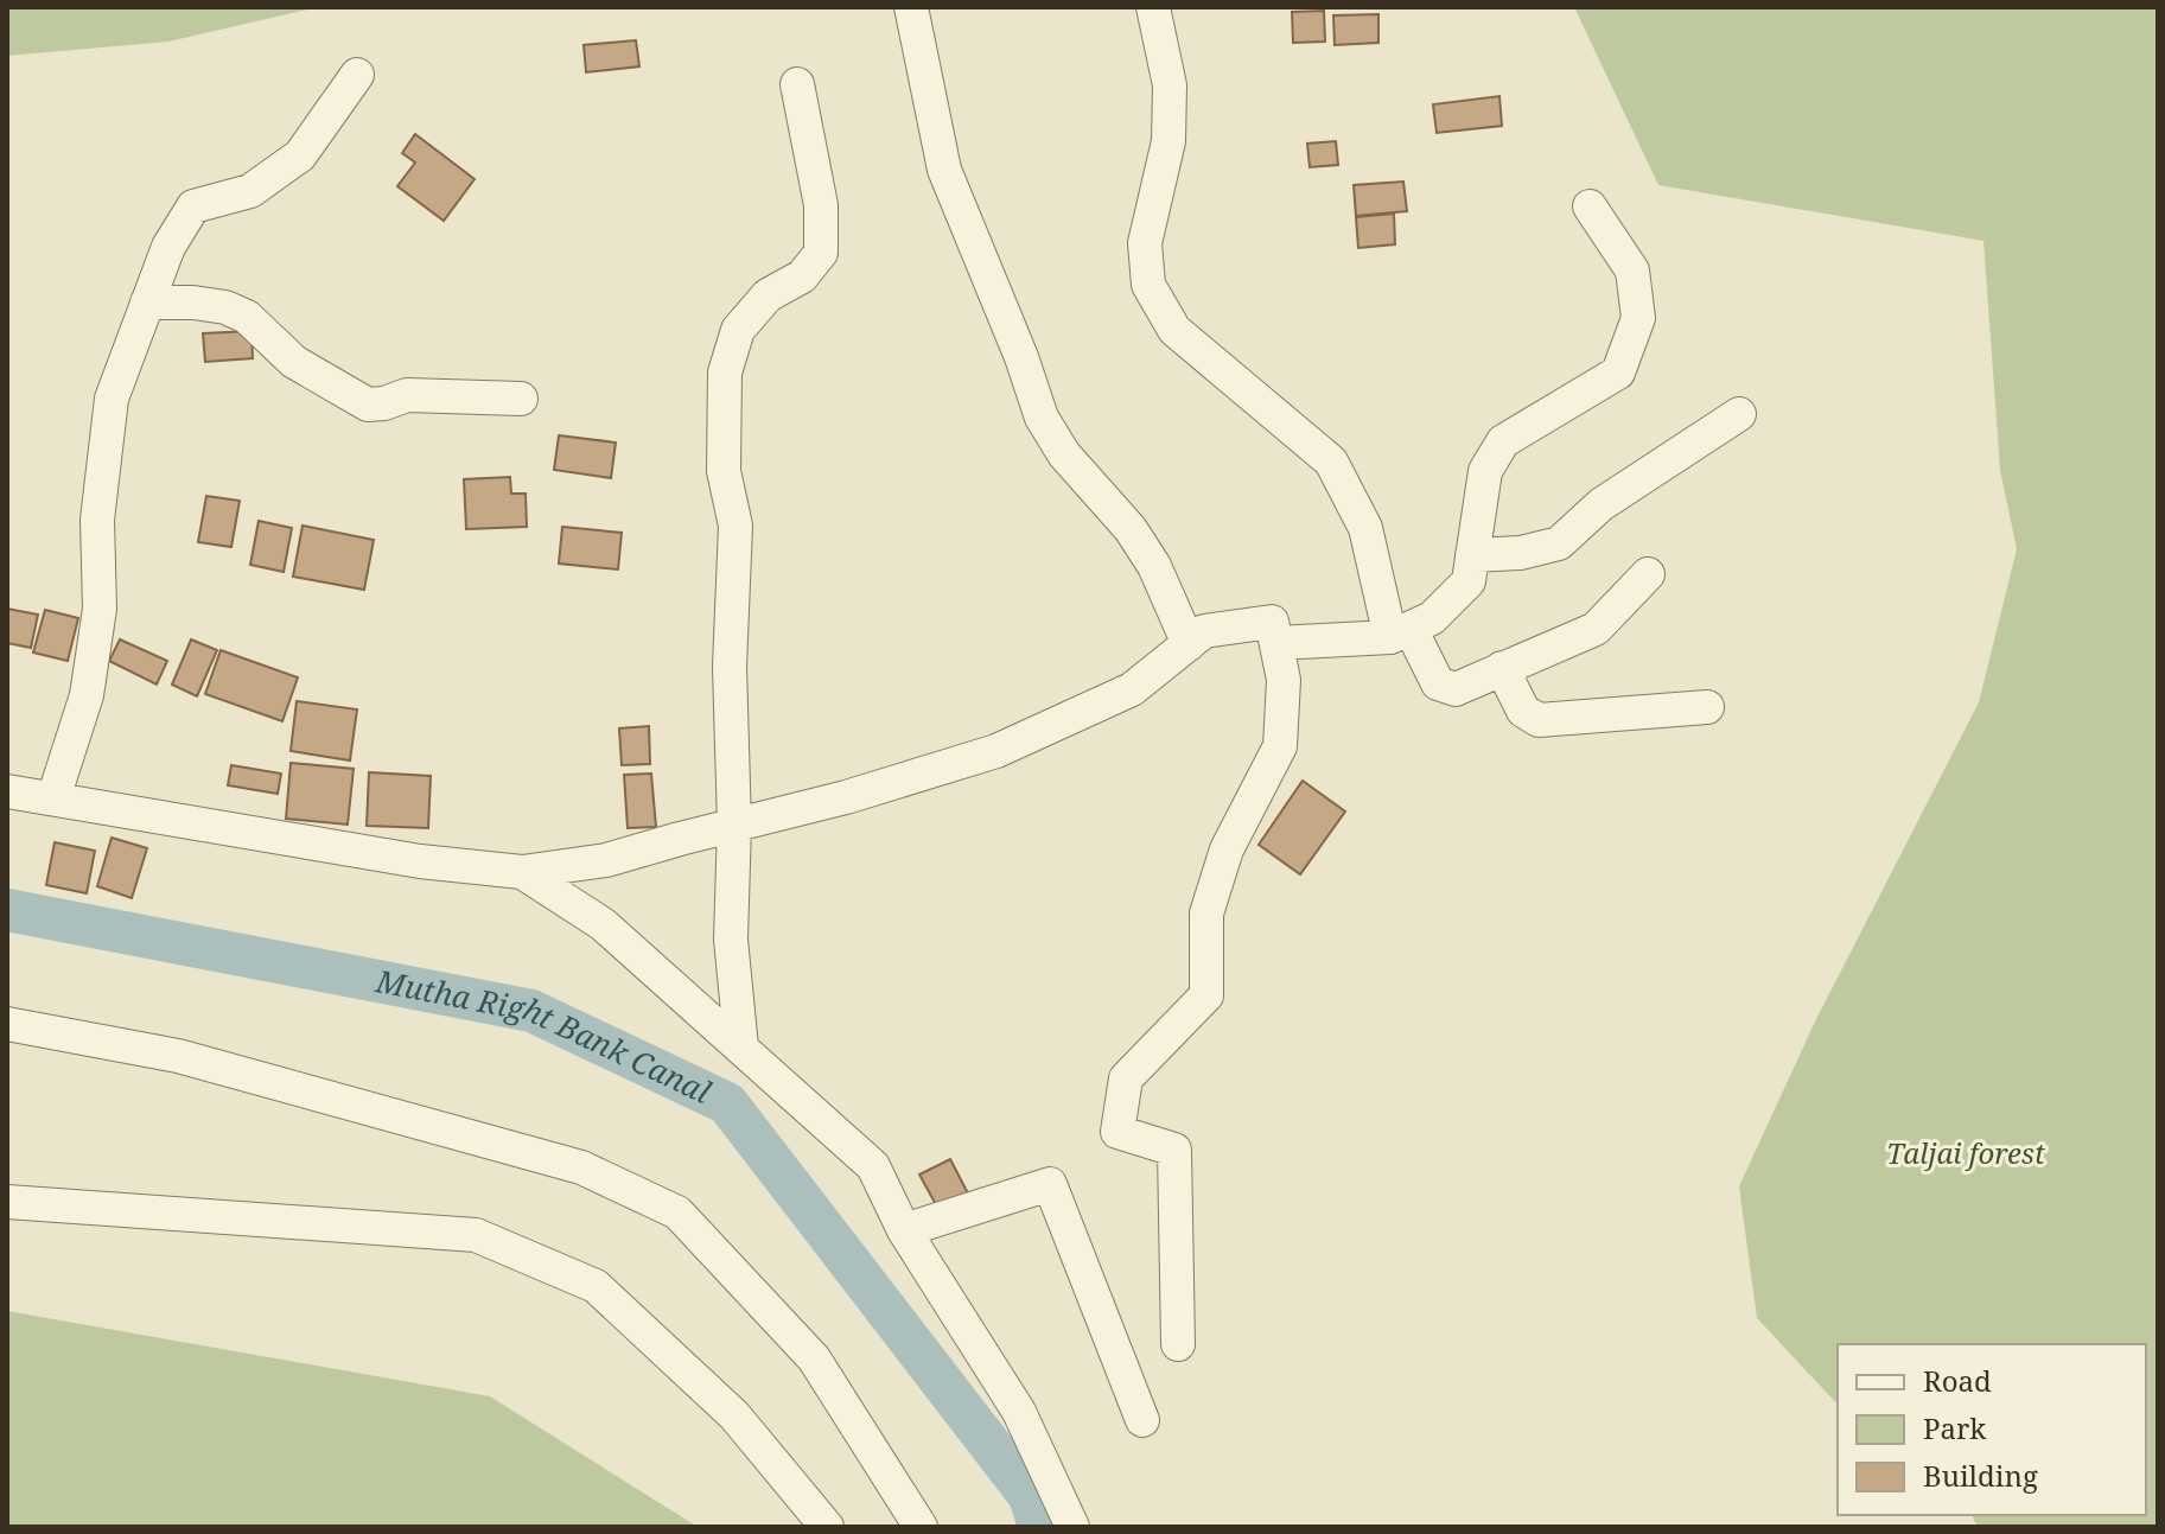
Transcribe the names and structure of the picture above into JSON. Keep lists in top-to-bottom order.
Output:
{
  "water": ["Mutha Right Bank Canal"],
  "parks": ["Taljai forest"],
  "legend": ["Road", "Park", "Building"]
}
